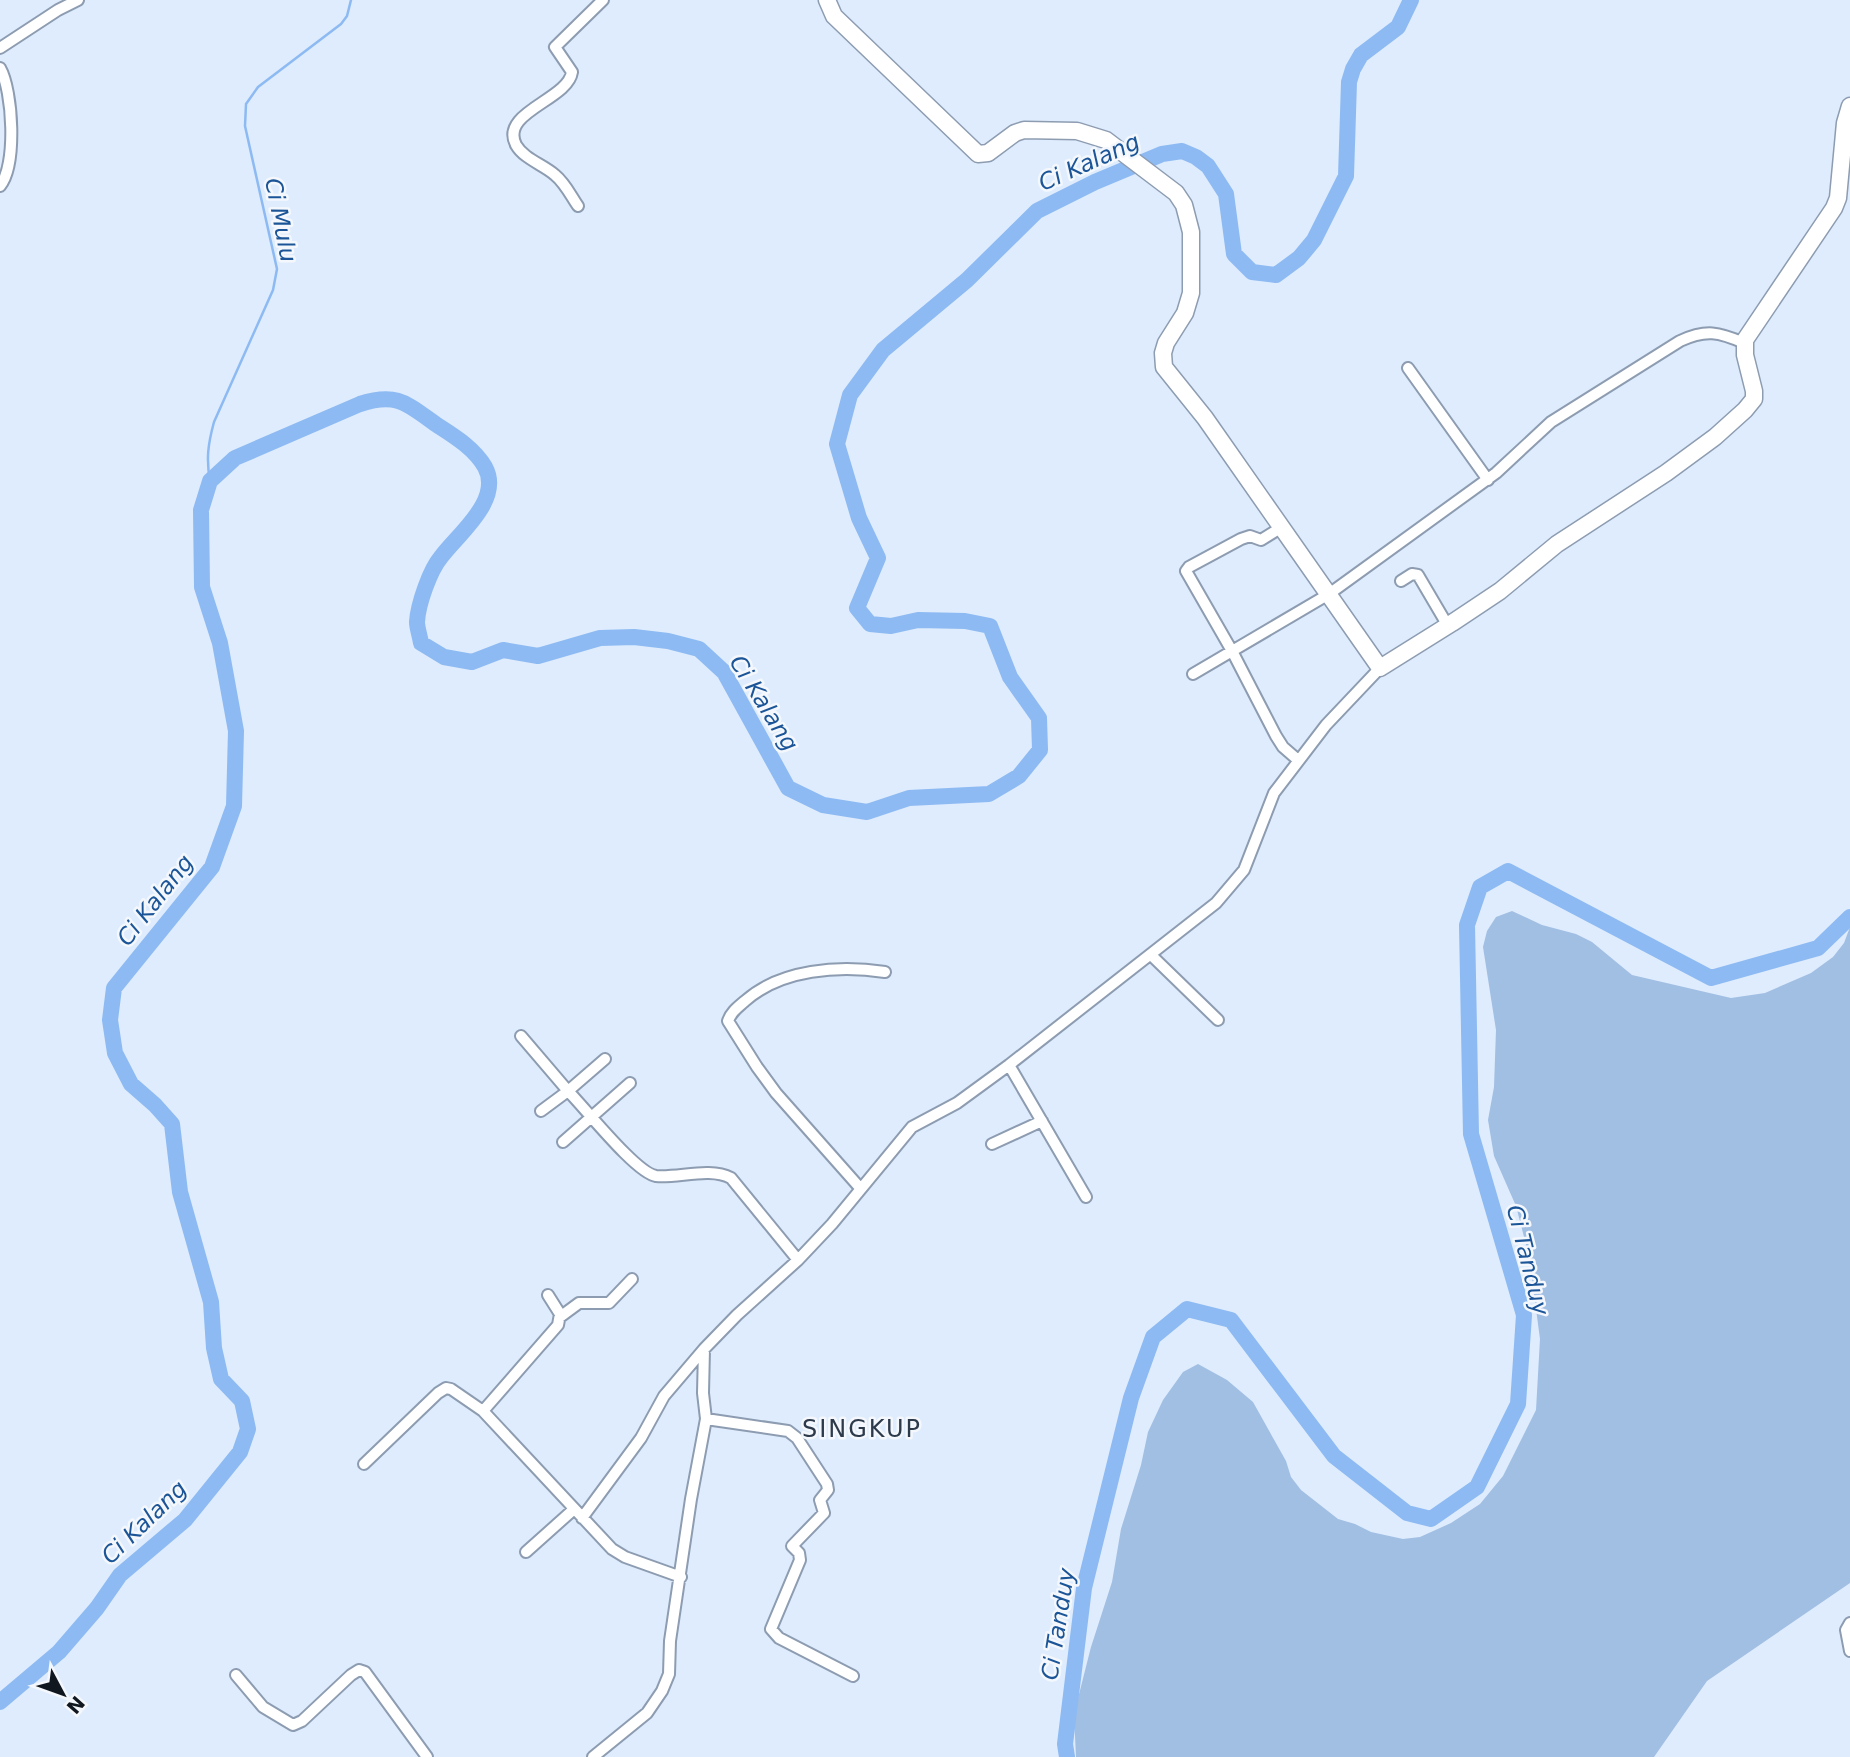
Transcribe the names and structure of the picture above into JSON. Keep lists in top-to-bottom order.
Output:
{
  "districts": ["SINGKUP"],
  "water": ["Ci Kalang", "Ci Mulu", "Ci Tanduy"],
  "north": "bottom right"
}
